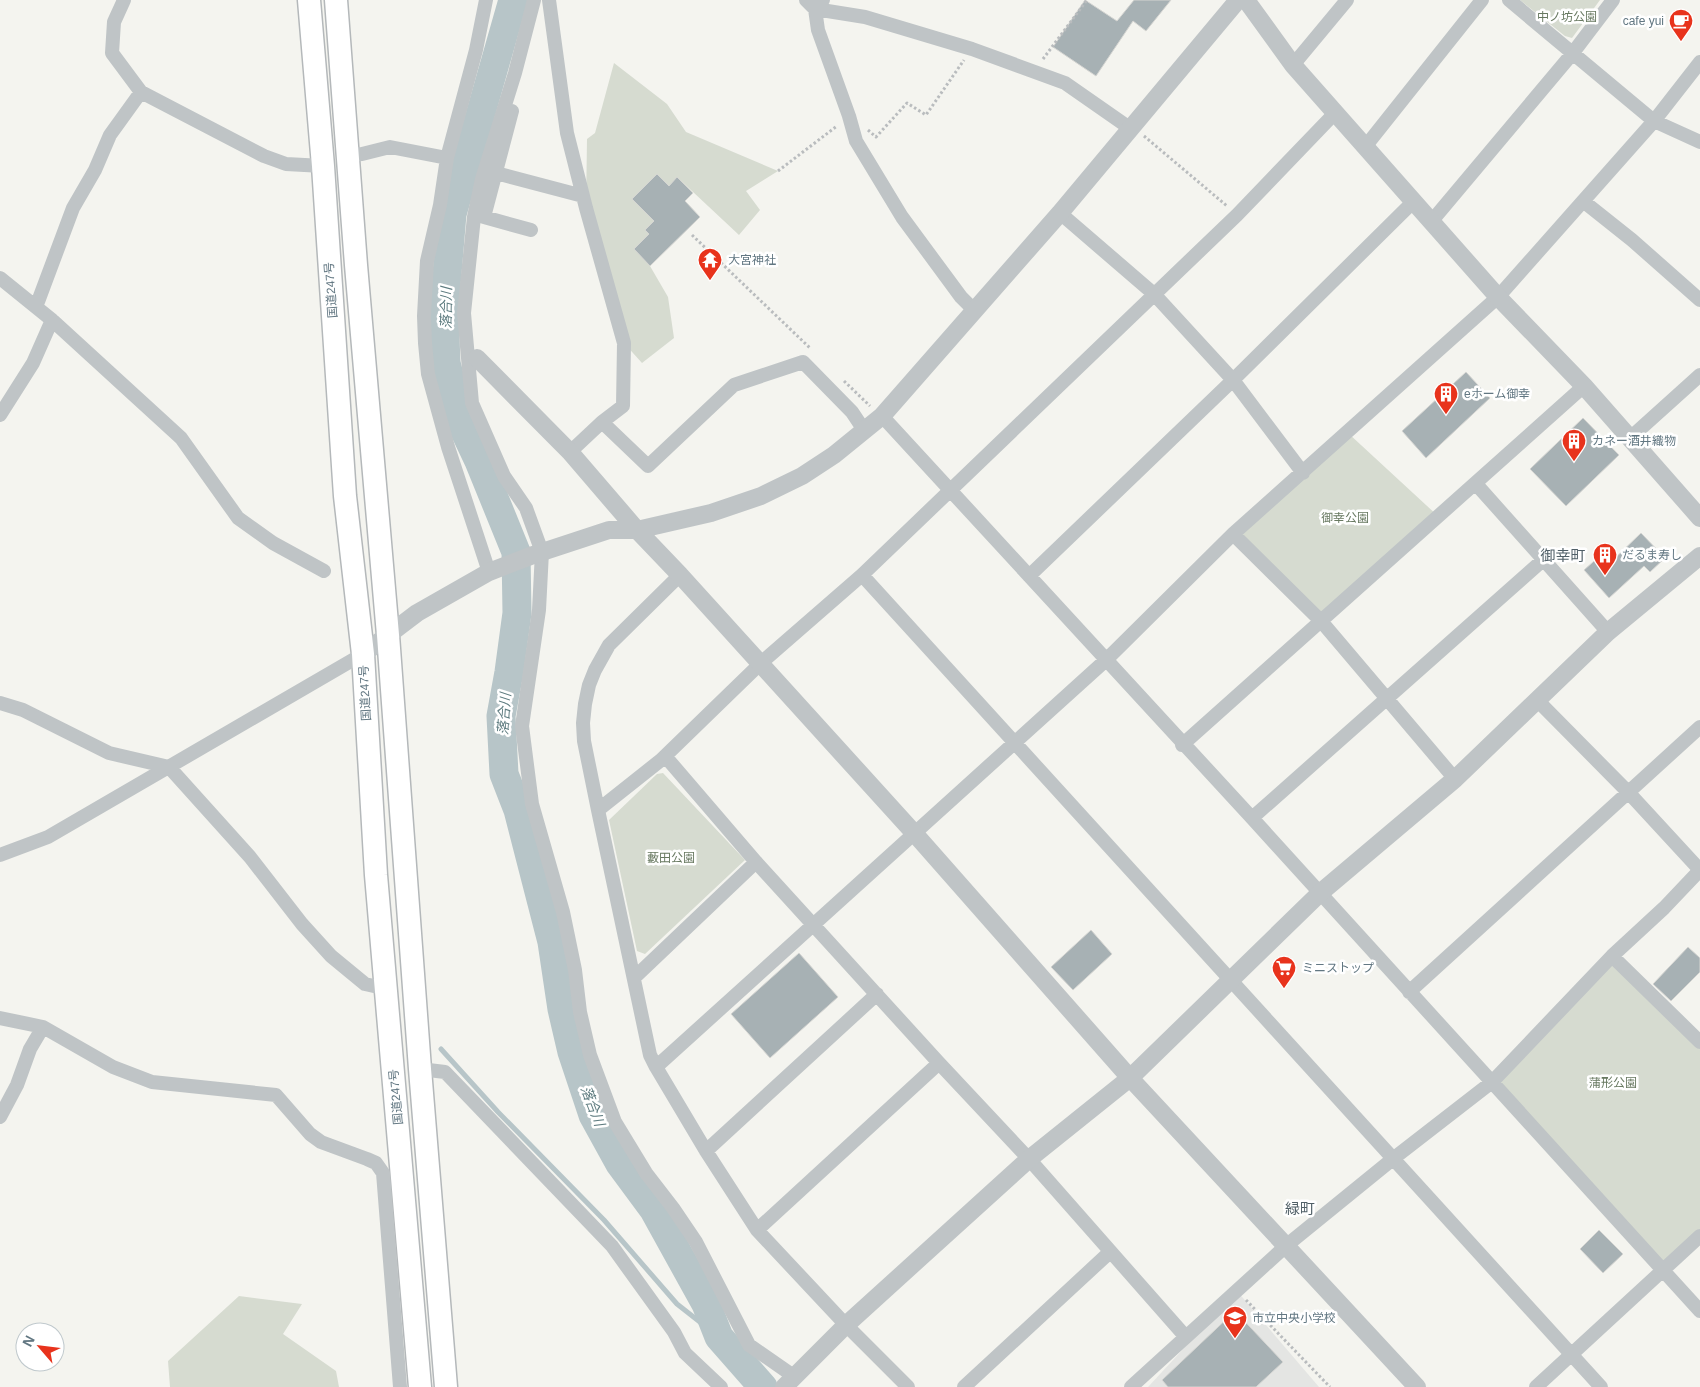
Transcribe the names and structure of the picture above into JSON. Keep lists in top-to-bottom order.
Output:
{
  "streets": {
    "highway": ["国道247号"]
  },
  "districts": ["御幸町", "緑町"],
  "water": ["落合川"],
  "parks": [
    "中ノ坊公園",
    "御幸公園",
    "藪田公園",
    "蒲形公園"
  ],
  "places": {
    "cafe": ["cafe yui"],
    "temple": ["大宮神社"],
    "building": ["eホーム御幸", "カネー酒井織物", "だるま寿し"],
    "supermarket": ["ミニストップ"],
    "school or university": ["市立中央小学校"]
  },
  "north": "top left"
}
